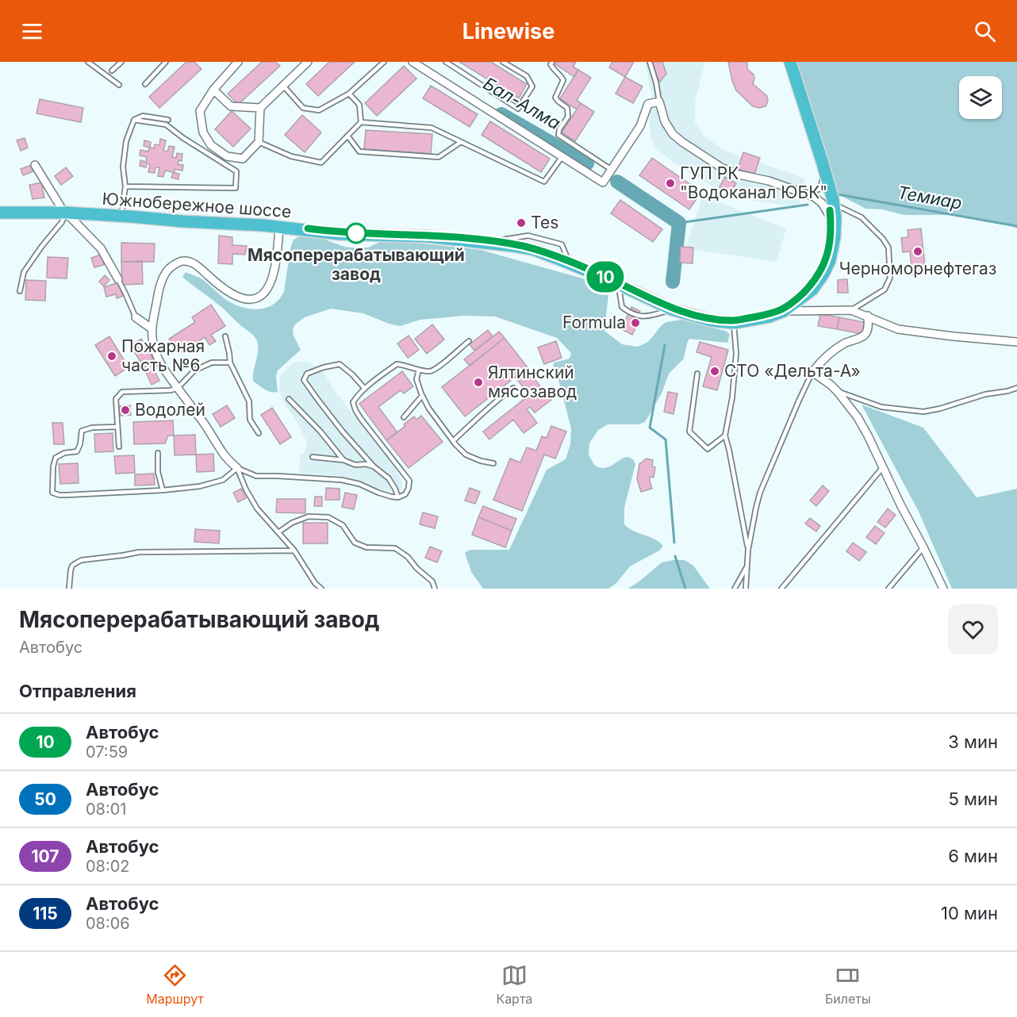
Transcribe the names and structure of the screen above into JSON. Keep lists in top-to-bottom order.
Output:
{
  "streets": {
    "highway": ["Южнобережное шоссе"]
  },
  "water": ["Бал-Алма", "Темиар"],
  "places": [
    "ГУП РК \"Водоканал ЮБК\"",
    "Tes",
    "Мясоперерабатывающий завод",
    "Черноморнефтегаз",
    "Formula",
    "Пожарная часть №6",
    "СТО «Дельта-А»",
    "Ялтинский мясозавод",
    "Водолей"
  ],
  "lines": ["bus line 10"],
  "page": {
    "header": "Linewise",
    "on_map": "10",
    "heading": [
      ["Мясоперерабатывающий завод", "Автобус"],
      "Отправления"
    ],
    "list": [
      {
        "mark": "10",
        "name": "Автобус",
        "note": "07:59",
        "value": "3 мин"
      },
      {
        "mark": "50",
        "name": "Автобус",
        "note": "08:01",
        "value": "5 мин"
      },
      {
        "mark": "107",
        "name": "Автобус",
        "note": "08:02",
        "value": "6 мин"
      },
      {
        "mark": "115",
        "name": "Автобус",
        "note": "08:06",
        "value": "10 мин"
      }
    ],
    "tabs": ["Маршрут", "Карта", "Билеты"]
  }
}
